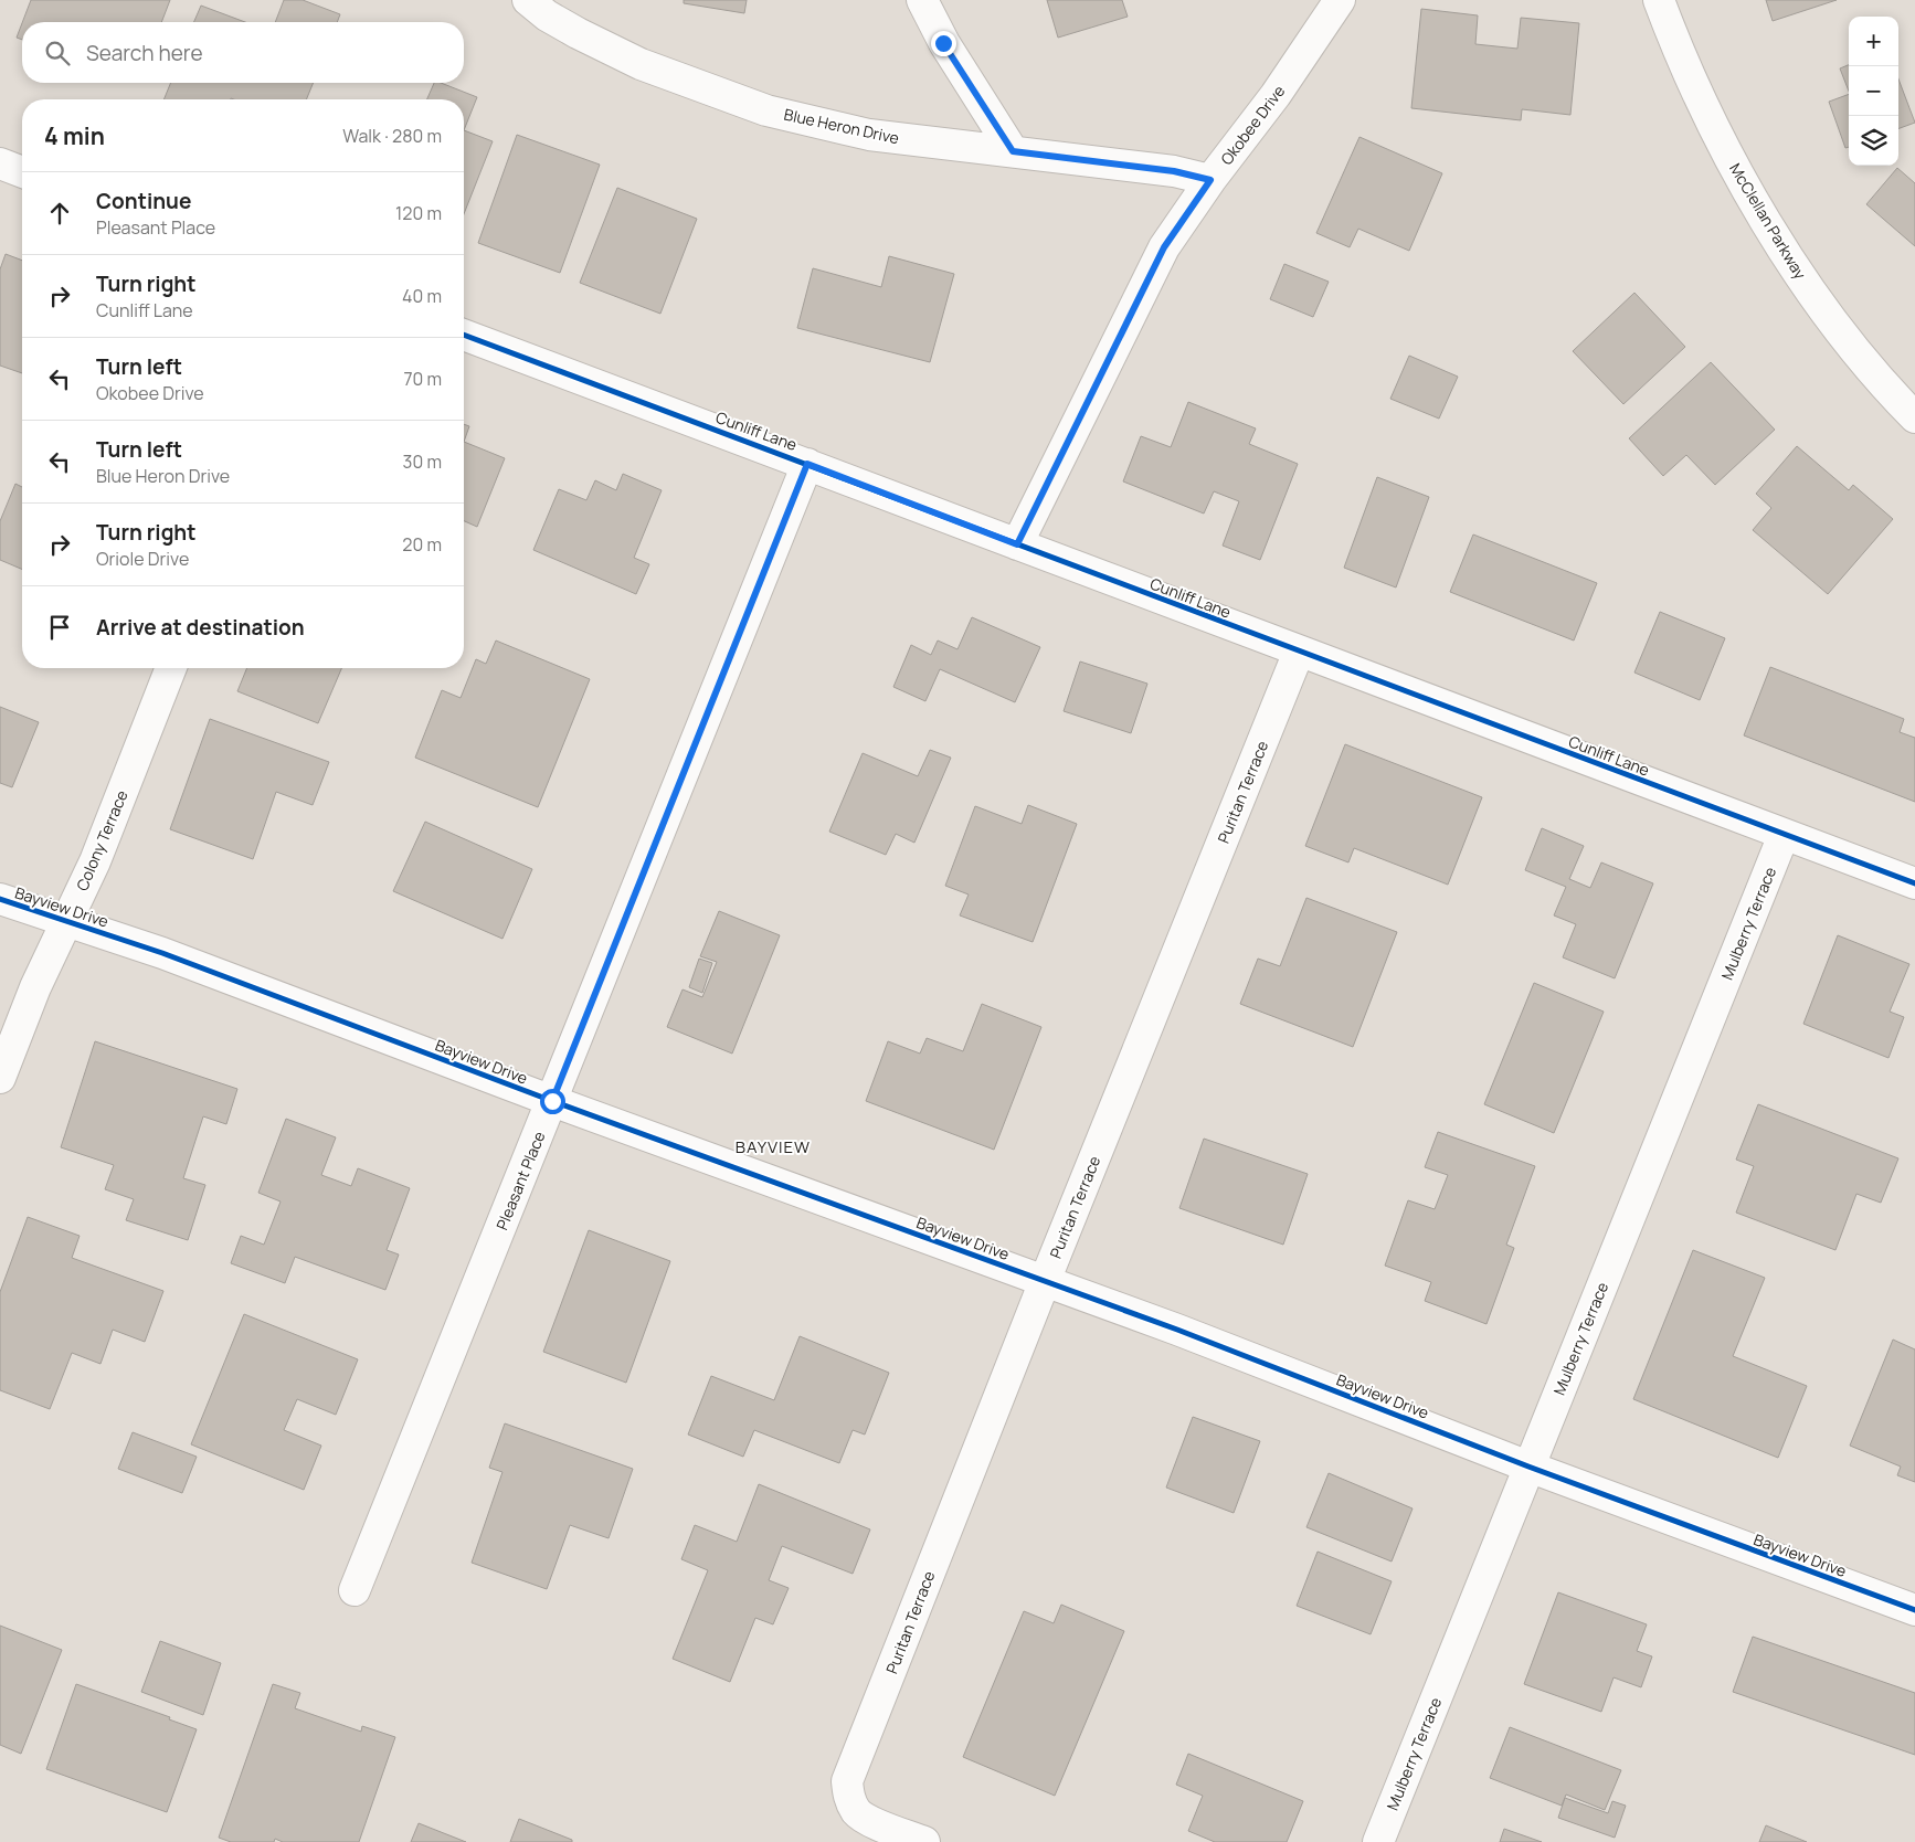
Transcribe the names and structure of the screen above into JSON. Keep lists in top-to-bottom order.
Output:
{
  "streets": {
    "street": [
      "Okobee Drive",
      "Blue Heron Drive",
      "McClellan Parkway",
      "Cunliff Lane",
      "Puritan Terrace",
      "Colony Terrace",
      "Bayview Drive",
      "Mulberry Terrace",
      "Pleasant Place"
    ]
  },
  "crossings": [
    ["Okobee Drive", "Blue Heron Drive"],
    ["Okobee Drive", "Cunliff Lane"],
    ["Cunliff Lane", "Puritan Terrace"],
    ["Cunliff Lane", "Mulberry Terrace"],
    ["Cunliff Lane", "Pleasant Place"],
    ["Puritan Terrace", "Bayview Drive"],
    ["Colony Terrace", "Bayview Drive"],
    ["Bayview Drive", "Mulberry Terrace"],
    ["Bayview Drive", "Pleasant Place"]
  ],
  "districts": ["BAYVIEW"],
  "page": {
    "map_buttons": ["+", "−"],
    "search": "Search here",
    "heading": ["4 min", "Walk · 280 m"],
    "list": [
      ["Continue", "Pleasant Place", "120 m"],
      ["Turn right", "Cunliff Lane", "40 m"],
      ["Turn left", "Okobee Drive", "70 m"],
      ["Turn left", "Blue Heron Drive", "30 m"],
      ["Turn right", "Oriole Drive", "20 m"],
      "Arrive at destination"
    ]
  }
}
